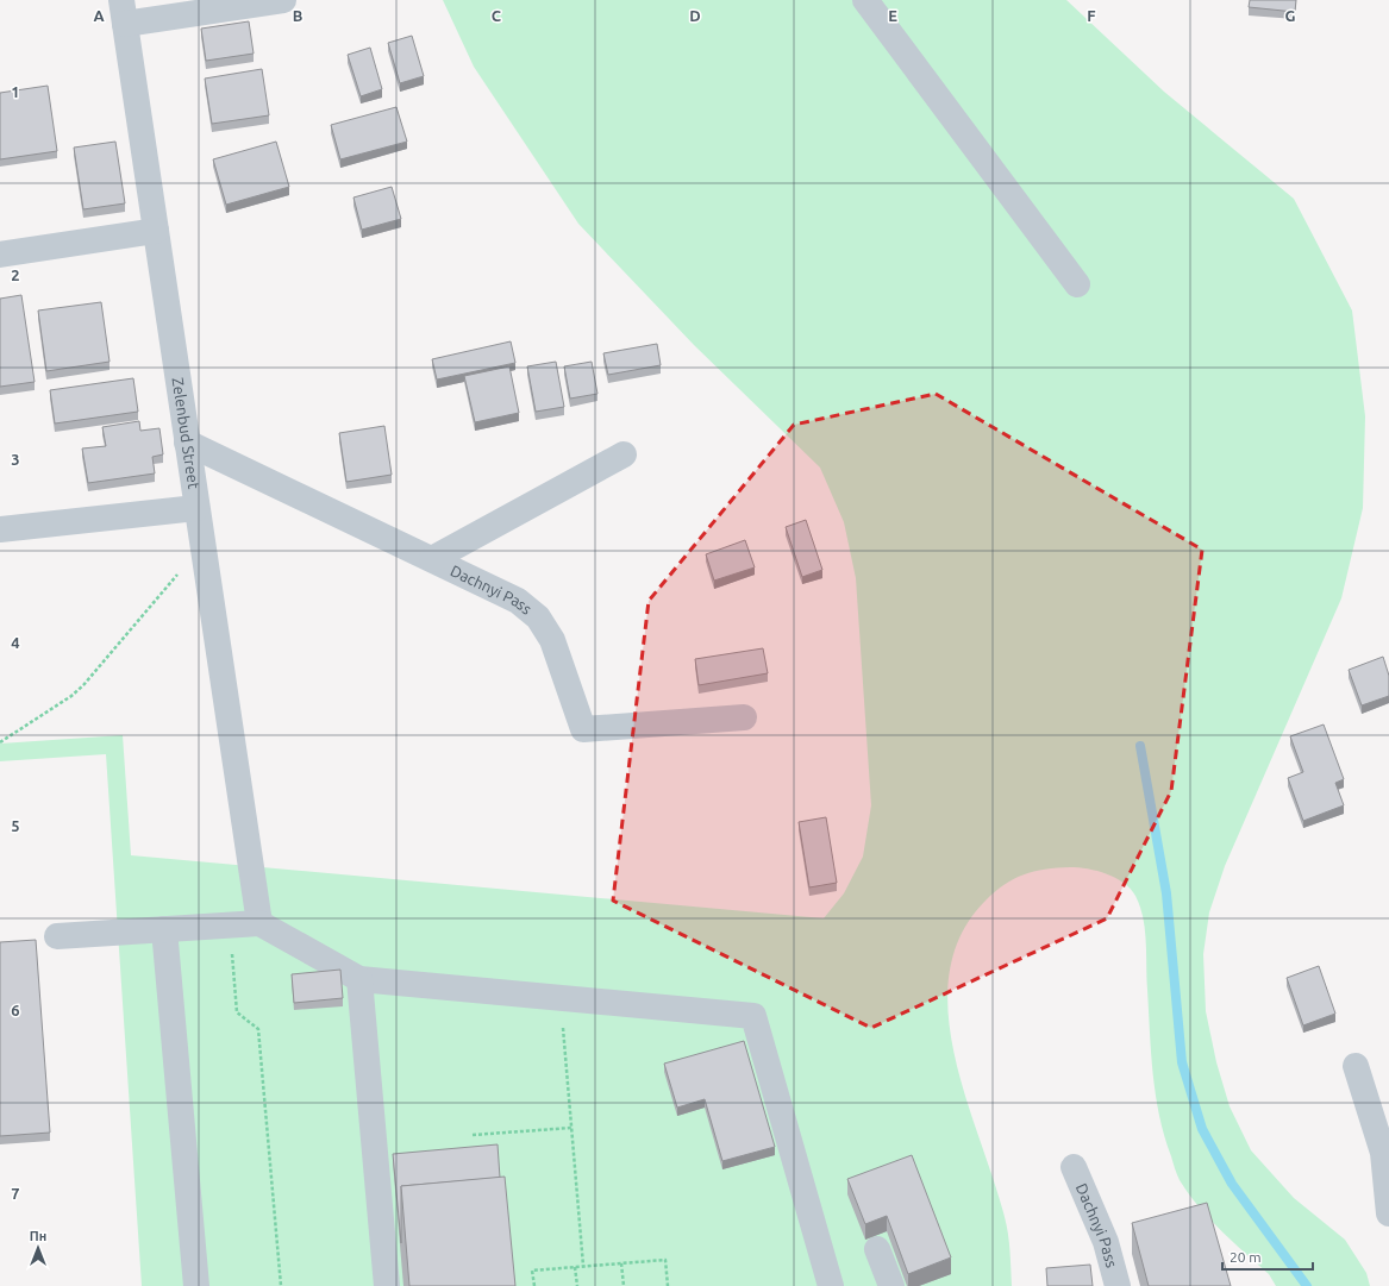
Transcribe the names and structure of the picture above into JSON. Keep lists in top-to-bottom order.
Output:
{
  "streets": {
    "street": ["Zelenbud Street", "Dachnyi Pass"]
  },
  "crossings": [
    ["Zelenbud Street", "Dachnyi Pass"]
  ],
  "scale_bar": "20 m",
  "north": "top",
  "grid": {
    "columns": [
      "A",
      "B",
      "C",
      "D",
      "E",
      "F",
      "G"
    ],
    "rows": [
      "1",
      "2",
      "3",
      "4",
      "5",
      "6",
      "7"
    ]
  }
}
